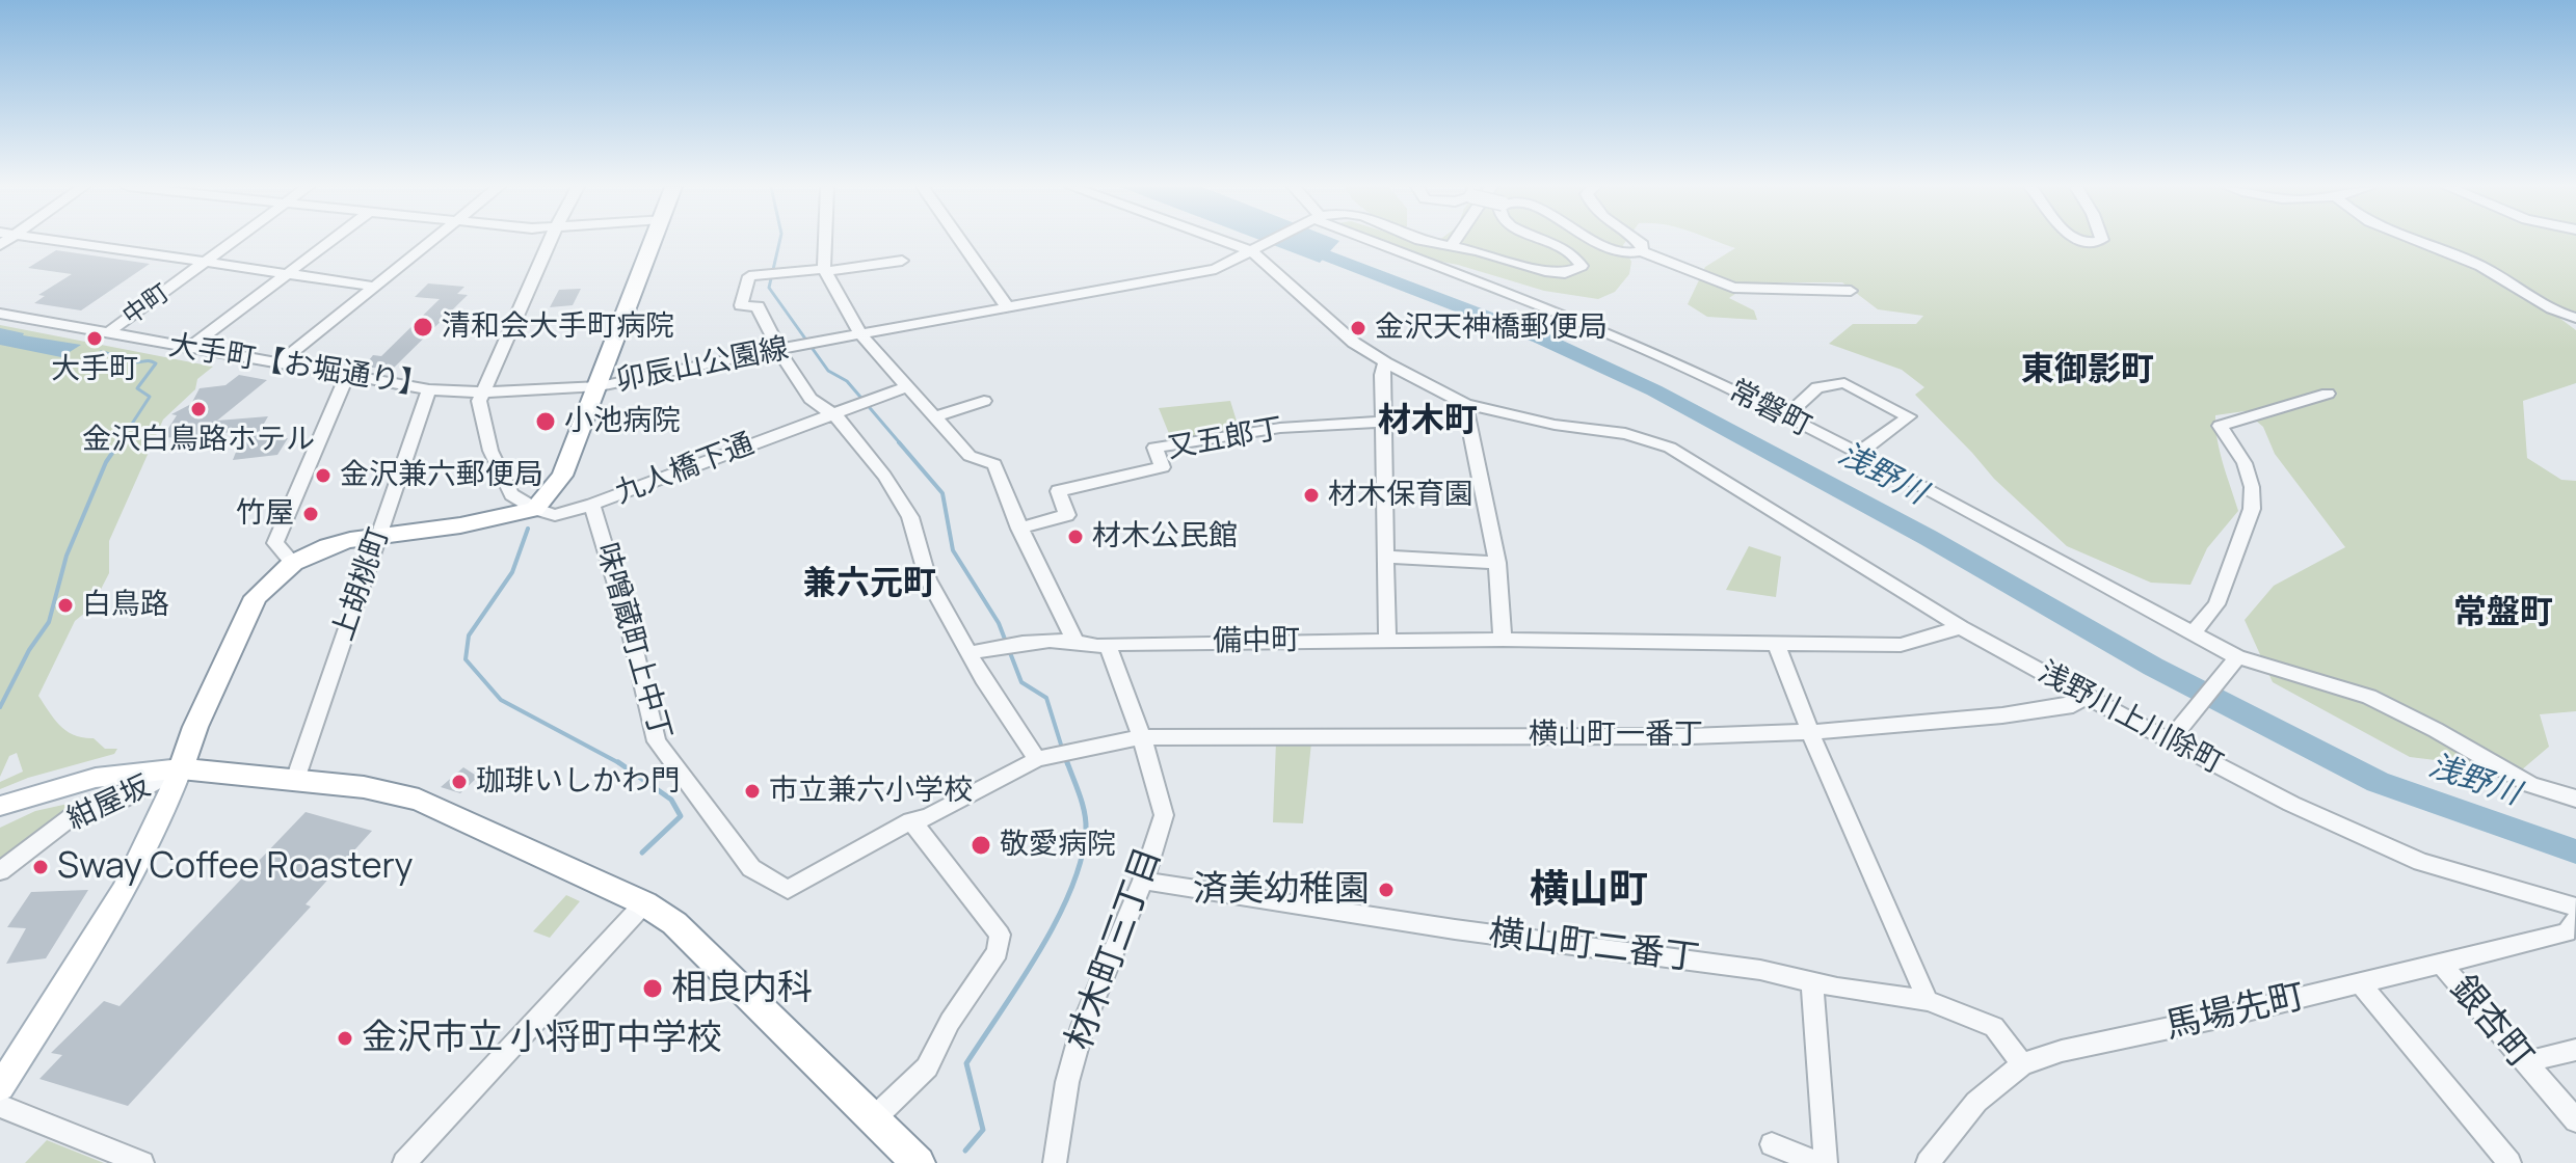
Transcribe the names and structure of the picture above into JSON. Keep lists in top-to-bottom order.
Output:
{
  "streets": {
    "street": [
      "中町",
      "卯辰山公園線",
      "大手町【お堀通り】",
      "常磐町",
      "又五郎丁",
      "九人橋下通",
      "上胡桃町",
      "味噌蔵町上中丁",
      "備中町",
      "浅野川上川除町",
      "横山町一番丁",
      "紺屋坂",
      "横山町二番丁",
      "材木町三丁目",
      "馬場先町",
      "銀杏町"
    ]
  },
  "crossings": [
    ["中町", "大手町【お堀通り】"],
    ["卯辰山公園線", "大手町【お堀通り】"],
    ["卯辰山公園線", "浅野川上川除町"],
    ["大手町【お堀通り】", "上胡桃町"],
    ["九人橋下通", "味噌蔵町上中丁"],
    ["味噌蔵町上中丁", "横山町一番丁"],
    ["備中町", "浅野川上川除町"],
    ["備中町", "材木町三丁目"],
    ["浅野川上川除町", "横山町一番丁"],
    ["横山町一番丁", "材木町三丁目"],
    ["横山町二番丁", "材木町三丁目"],
    ["横山町二番丁", "馬場先町"],
    ["馬場先町", "銀杏町"]
  ],
  "districts": [
    "東御影町",
    "材木町",
    "兼六元町",
    "常盤町",
    "横山町"
  ],
  "water": ["浅野川"],
  "places": [
    "清和会大手町病院",
    "金沢天神橋郵便局",
    "大手町",
    "金沢白鳥路ホテル",
    "小池病院",
    "金沢兼六郵便局",
    "材木保育園",
    "竹屋",
    "材木公民館",
    "白鳥路",
    "珈琲いしかわ門",
    "市立兼六小学校",
    "敬愛病院",
    "Sway Coffee Roastery",
    "済美幼稚園",
    "相良内科",
    "金沢市立 小将町中学校"
  ]
}
